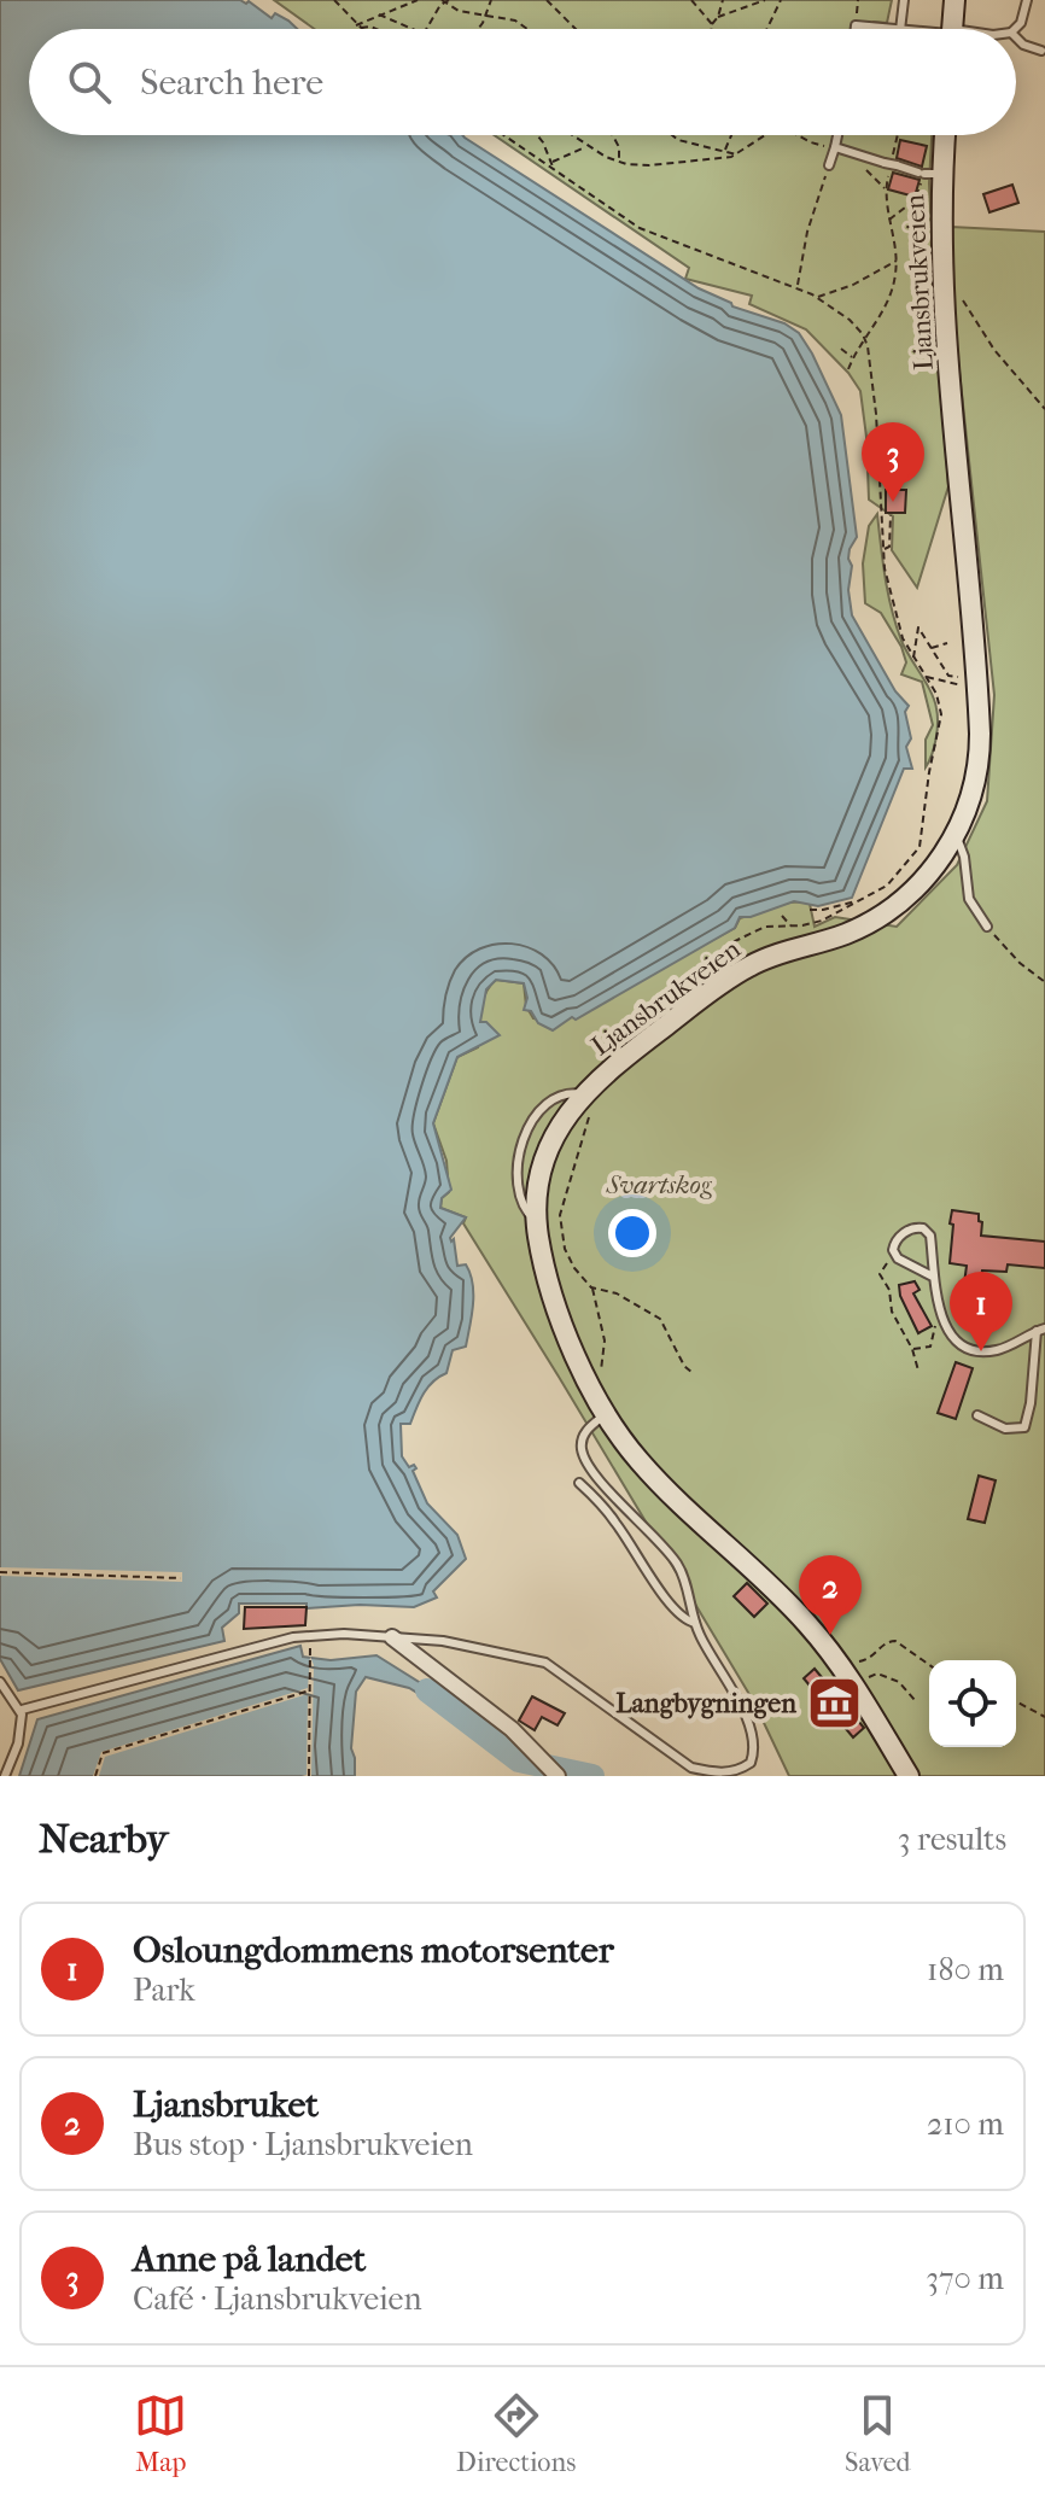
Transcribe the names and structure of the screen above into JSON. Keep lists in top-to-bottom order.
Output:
{
  "streets": {
    "main road": ["Ljansbrukveien"]
  },
  "parks": ["Svartskog"],
  "places": {
    "museum": ["Langbygningen"]
  },
  "page": {
    "search": "Search here",
    "pins": ["3", "1", "2"],
    "heading": ["Nearby", "3 results"],
    "list": [
      {
        "mark": "1",
        "name": "Osloungdommens motorsenter",
        "note": "Park",
        "value": "180 m"
      },
      {
        "mark": "2",
        "name": "Ljansbruket",
        "note": "Bus stop · Ljansbrukveien",
        "value": "210 m"
      },
      {
        "mark": "3",
        "name": "Anne på landet",
        "note": "Café · Ljansbrukveien",
        "value": "370 m"
      }
    ],
    "nav": ["Map", "Directions", "Saved"]
  }
}
